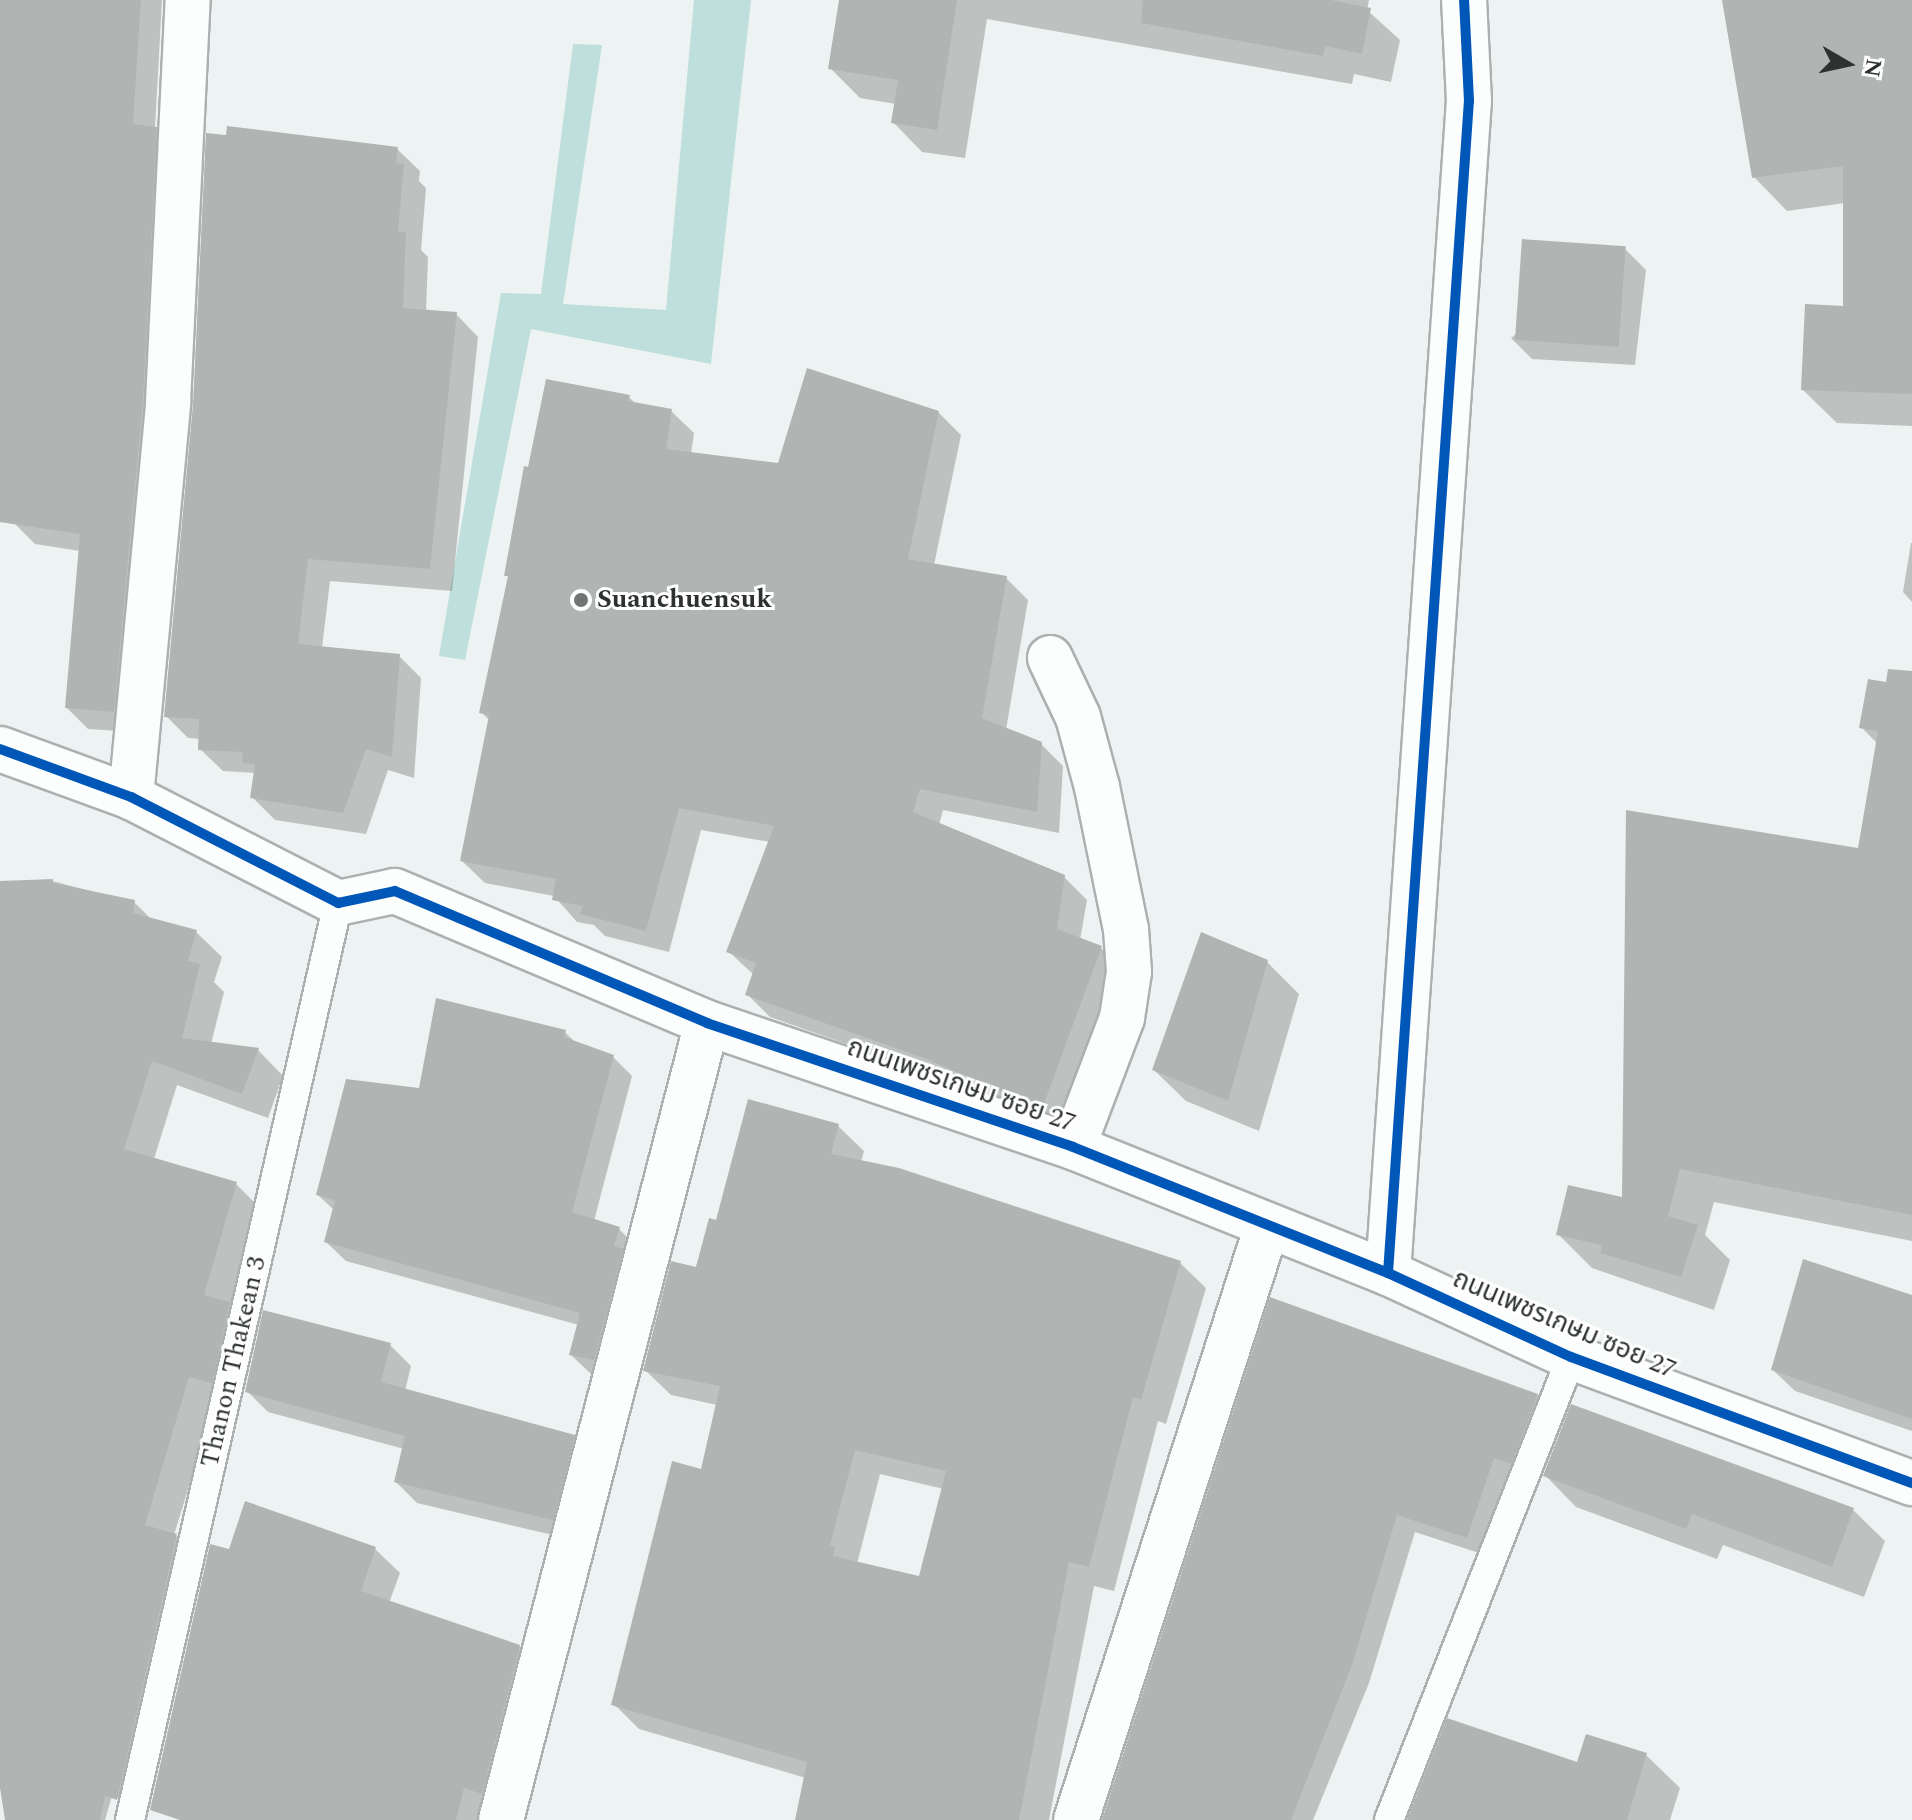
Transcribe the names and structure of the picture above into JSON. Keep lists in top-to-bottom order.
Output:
{
  "streets": {
    "street": ["ถนนเพชรเกษม ซอย 27"],
    "lane": ["Thanon Thakean 3"]
  },
  "crossings": [
    ["ถนนเพชรเกษม ซอย 27", "Thanon Thakean 3"]
  ],
  "places": ["Suanchuensuk"],
  "north": "right"
}
